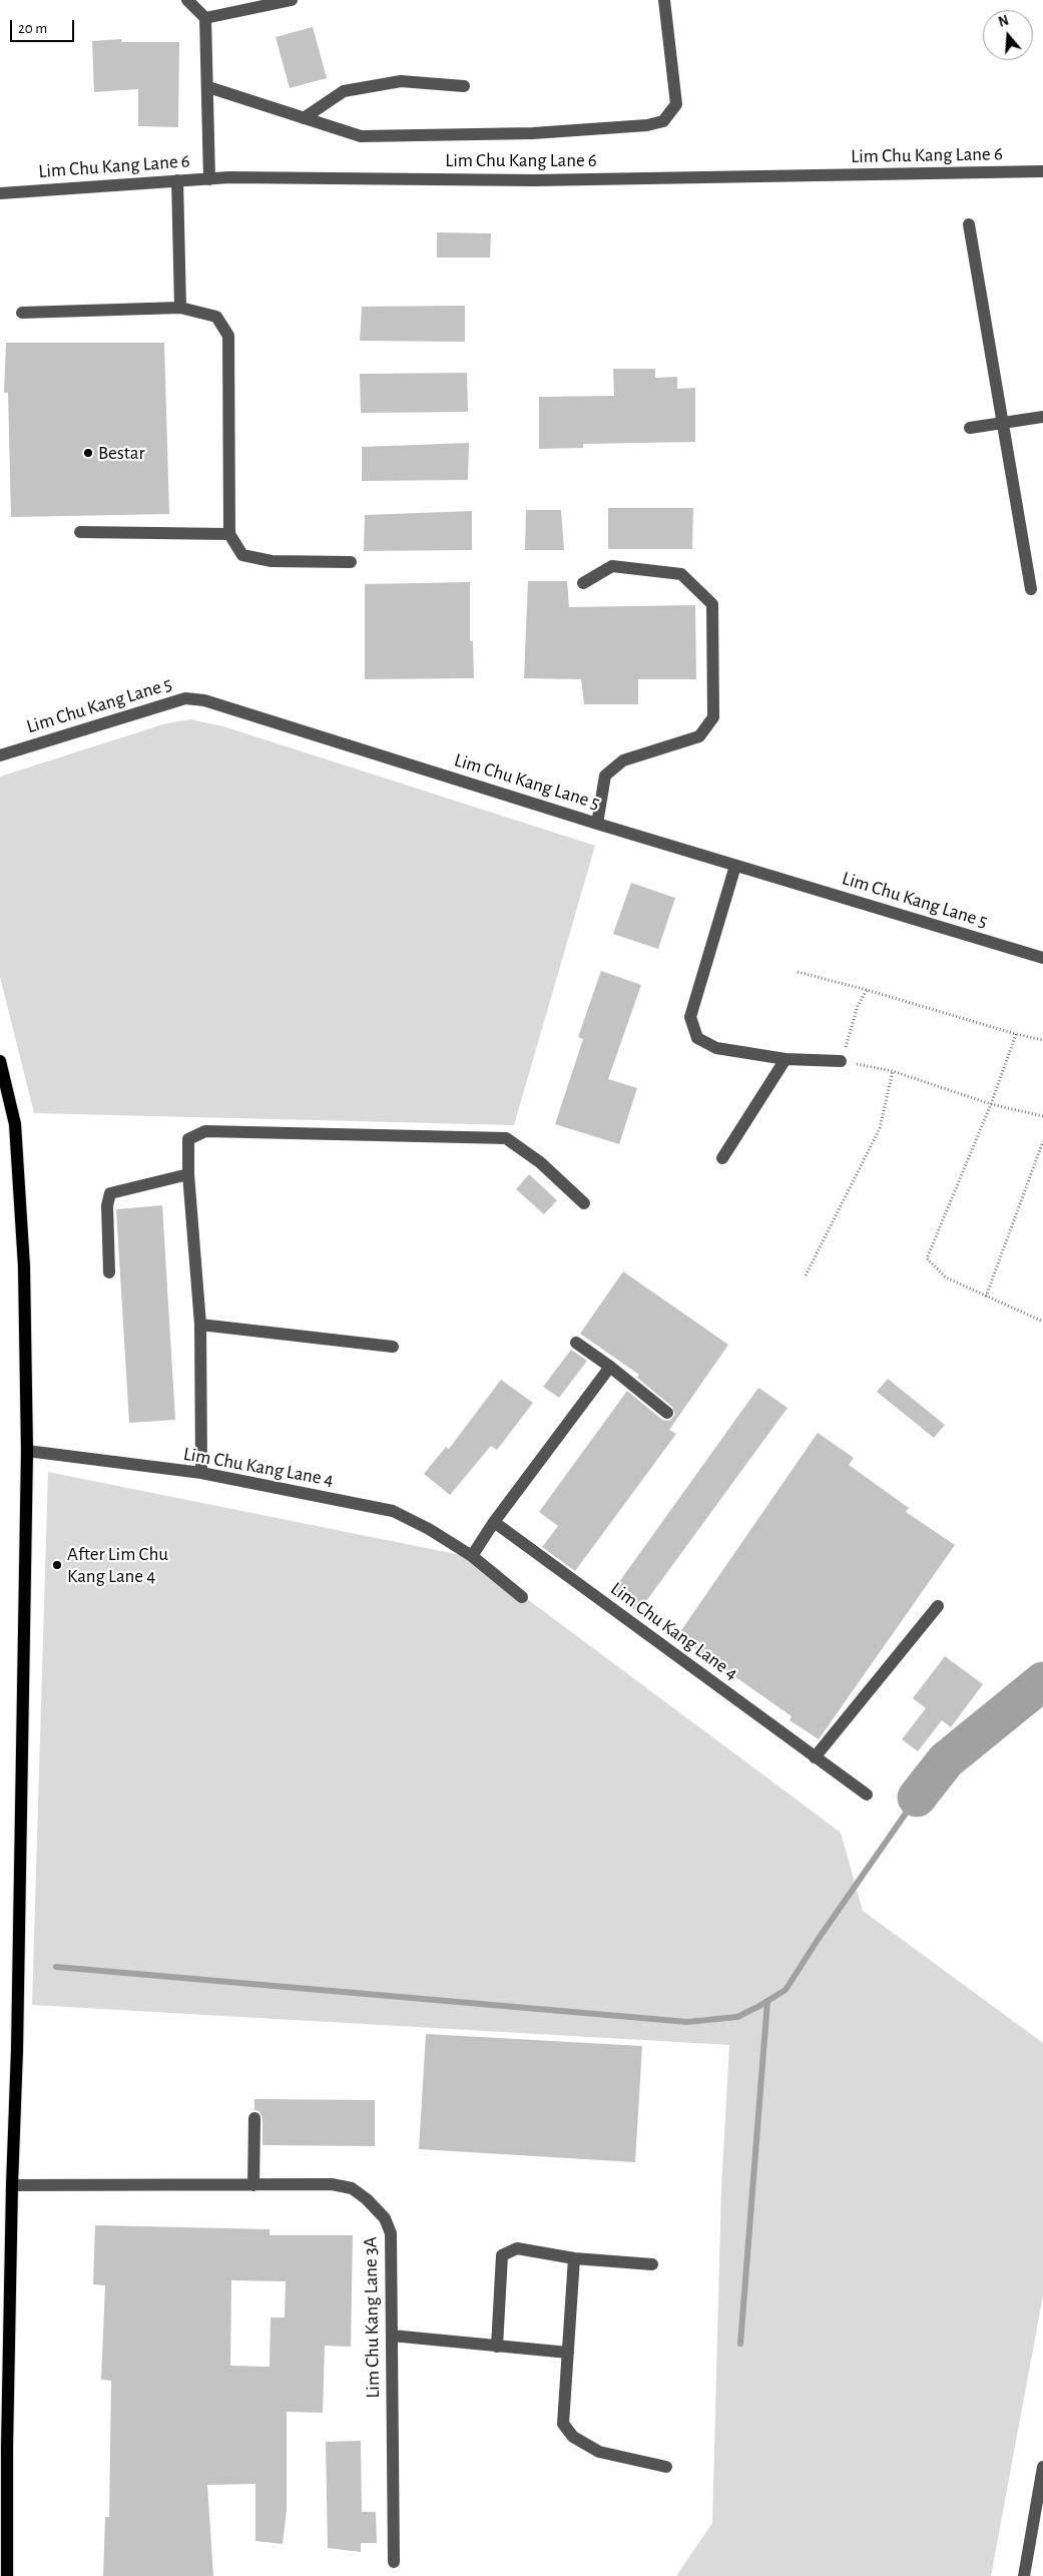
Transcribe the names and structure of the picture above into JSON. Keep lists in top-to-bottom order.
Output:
{
  "streets": {
    "street": [
      "Lim Chu Kang Lane 6",
      "Lim Chu Kang Lane 5",
      "Lim Chu Kang Lane 4",
      "Lim Chu Kang Lane 3A"
    ]
  },
  "places": ["Bestar", "After Lim Chu Kang Lane 4"],
  "scale_bar": "20 m",
  "north": "top"
}
